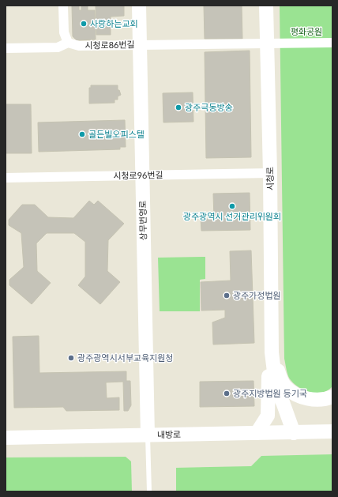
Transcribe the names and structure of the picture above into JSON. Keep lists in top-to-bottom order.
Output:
{
  "streets": {
    "street": [
      "시청로86번길",
      "시청로96번길",
      "시청로",
      "상무번영로",
      "내방로"
    ]
  },
  "crossings": [
    ["시청로86번길", "시청로"],
    ["시청로86번길", "상무번영로"],
    ["시청로96번길", "시청로"],
    ["시청로96번길", "상무번영로"],
    ["시청로", "내방로"],
    ["상무번영로", "내방로"]
  ],
  "parks": ["평화공원"],
  "places": [
    "사랑하는교회",
    "광주극동방송",
    "골든빌오피스텔",
    "광주광역시 선거관리위원회",
    "광주가정법원",
    "광주광역시서부교육지원청",
    "광주지방법원 등기국"
  ]
}
